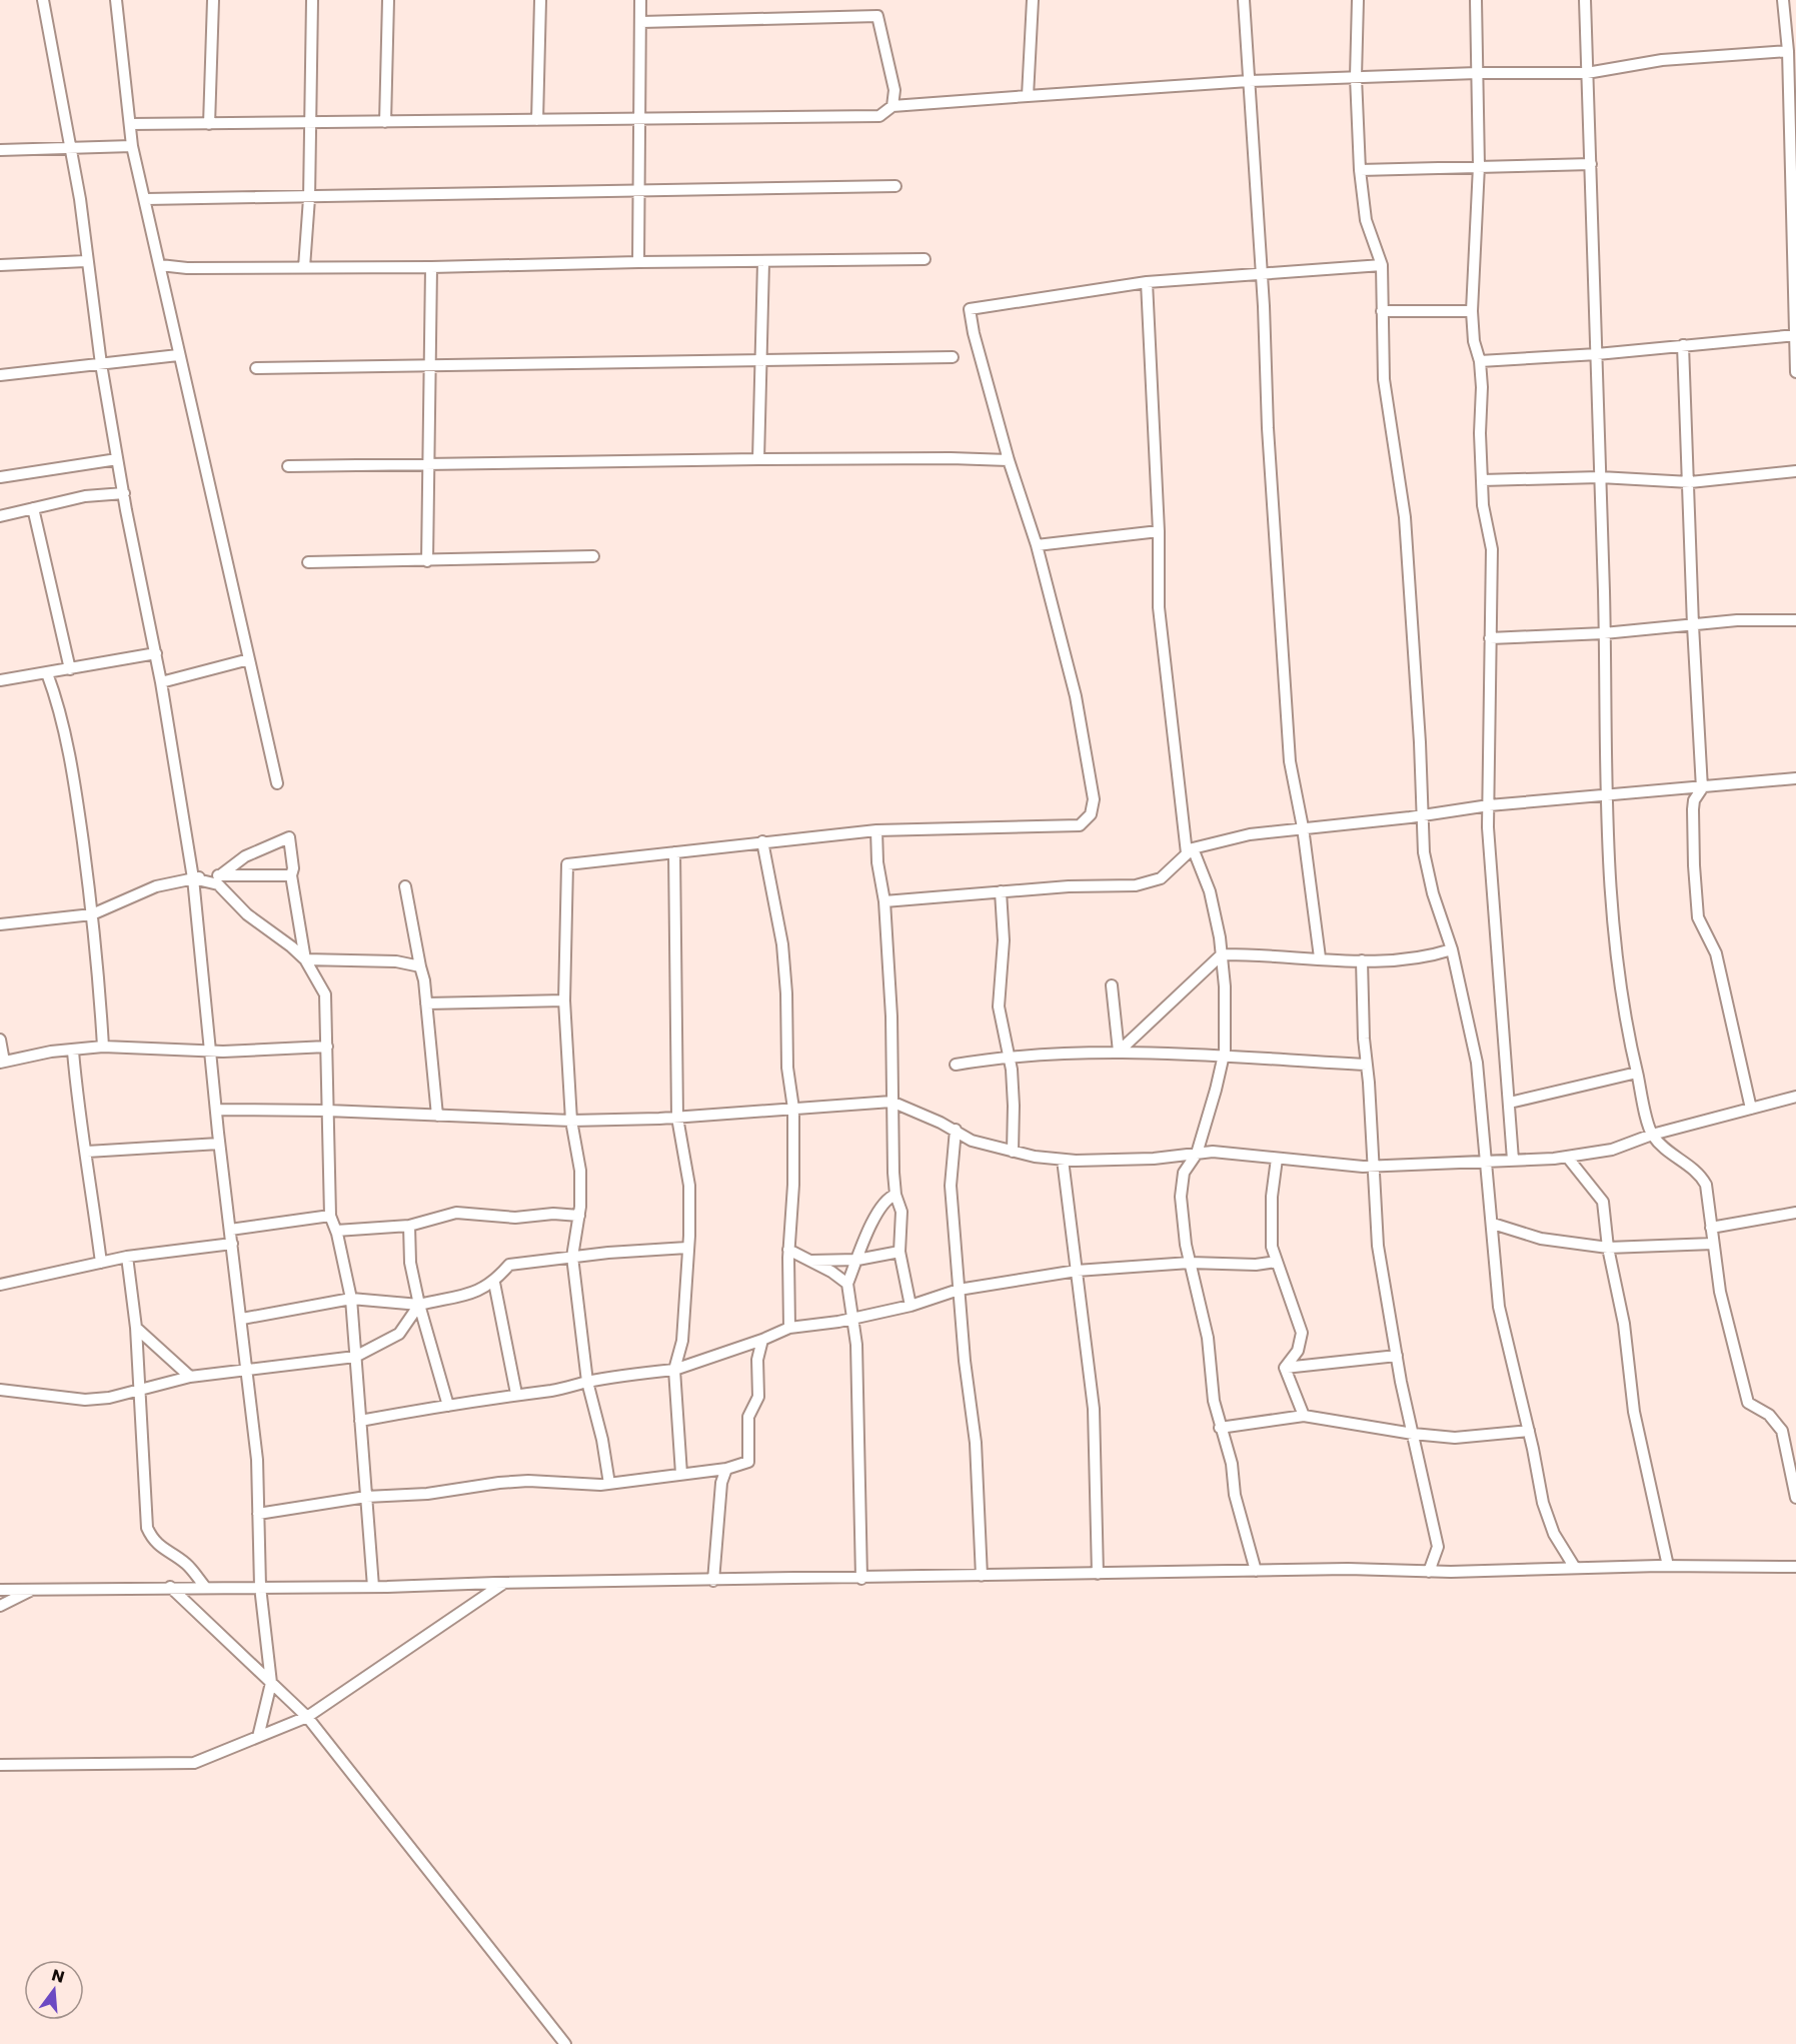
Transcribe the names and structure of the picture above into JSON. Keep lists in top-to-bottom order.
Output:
{
  "north": "top"
}
